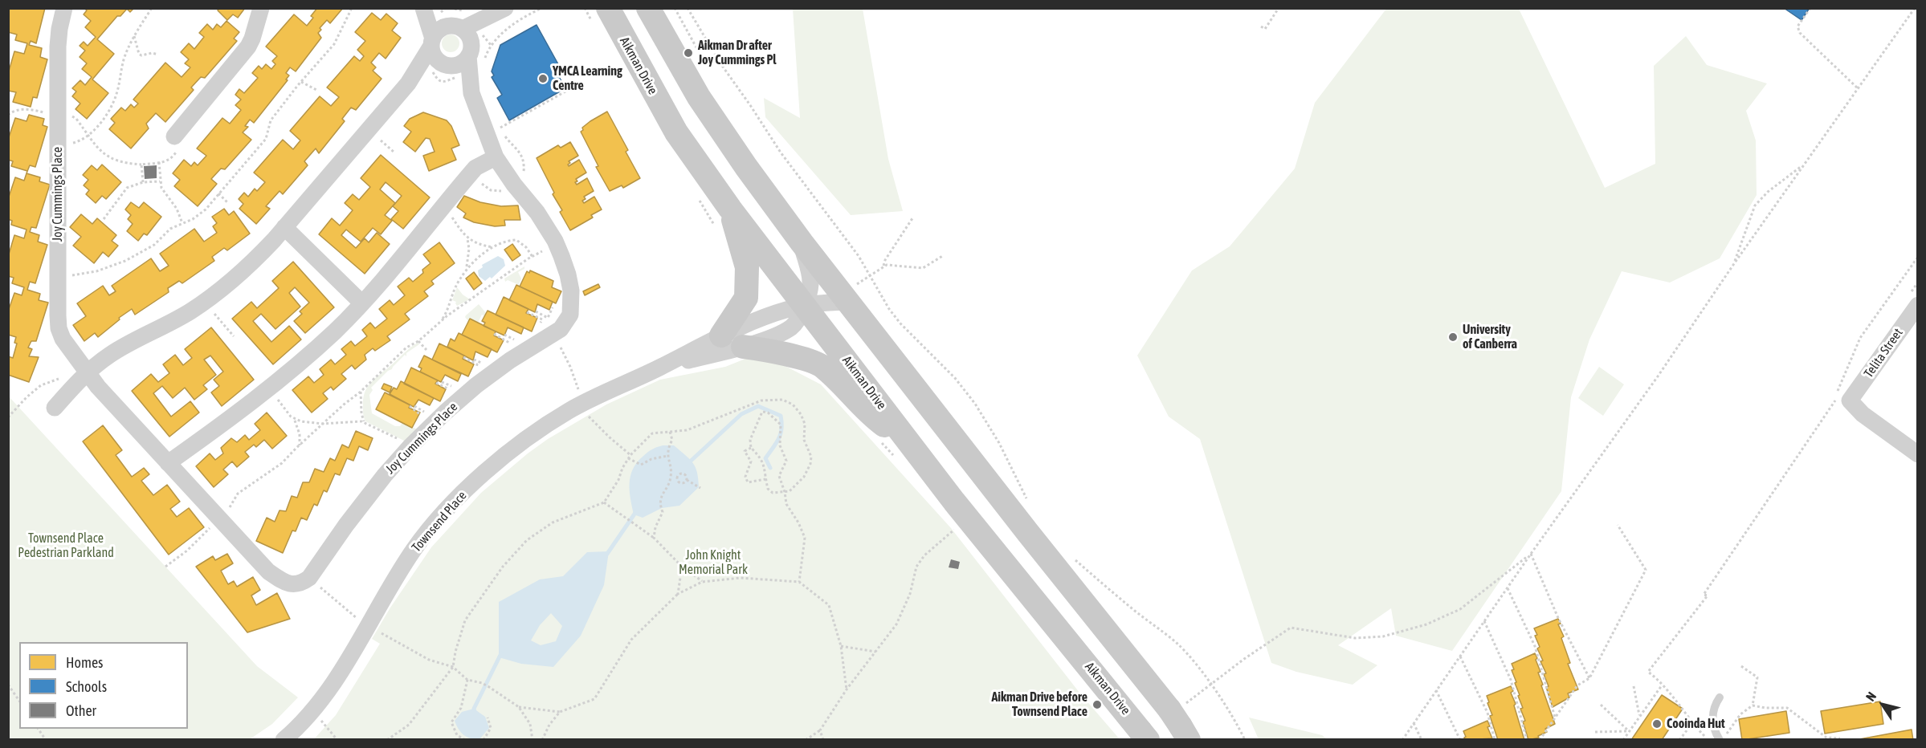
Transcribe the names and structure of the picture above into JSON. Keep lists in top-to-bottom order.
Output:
{
  "streets": {
    "main road": ["Aikman Drive"],
    "street": ["Joy Cummings Place", "Telita Street", "Townsend Place"]
  },
  "crossings": [
    ["Aikman Drive", "Townsend Place"]
  ],
  "parks": ["Townsend Place Pedestrian Parkland", "John Knight Memorial Park"],
  "places": [
    "Aikman Dr after Joy Cummings Pl",
    "YMCA Learning Centre",
    "University of Canberra",
    "Aikman Drive before Townsend Place",
    "Cooinda Hut"
  ],
  "legend": ["Homes", "Schools", "Other"],
  "north": "top left"
}
